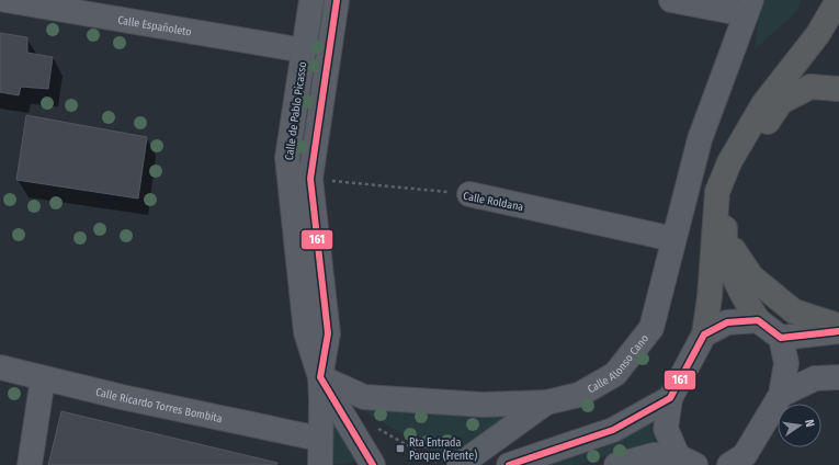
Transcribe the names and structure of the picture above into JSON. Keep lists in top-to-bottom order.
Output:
{
  "streets": {
    "street": [
      "Calle Españoleto",
      "Calle de Pablo Picasso",
      "Calle Roldana",
      "Calle Alonso Cano",
      "Calle Ricardo Torres Bombita"
    ]
  },
  "crossings": [
    ["Calle Españoleto", "Calle de Pablo Picasso"],
    ["Calle de Pablo Picasso", "Calle Roldana"],
    ["Calle de Pablo Picasso", "Calle Alonso Cano"],
    ["Calle de Pablo Picasso", "Calle Ricardo Torres Bombita"],
    ["Calle Roldana", "Calle Alonso Cano"]
  ],
  "places": {
    "transit": ["Rta Entrada Parque (Frente)"]
  },
  "lines": ["transit line 161"],
  "north": "right"
}
